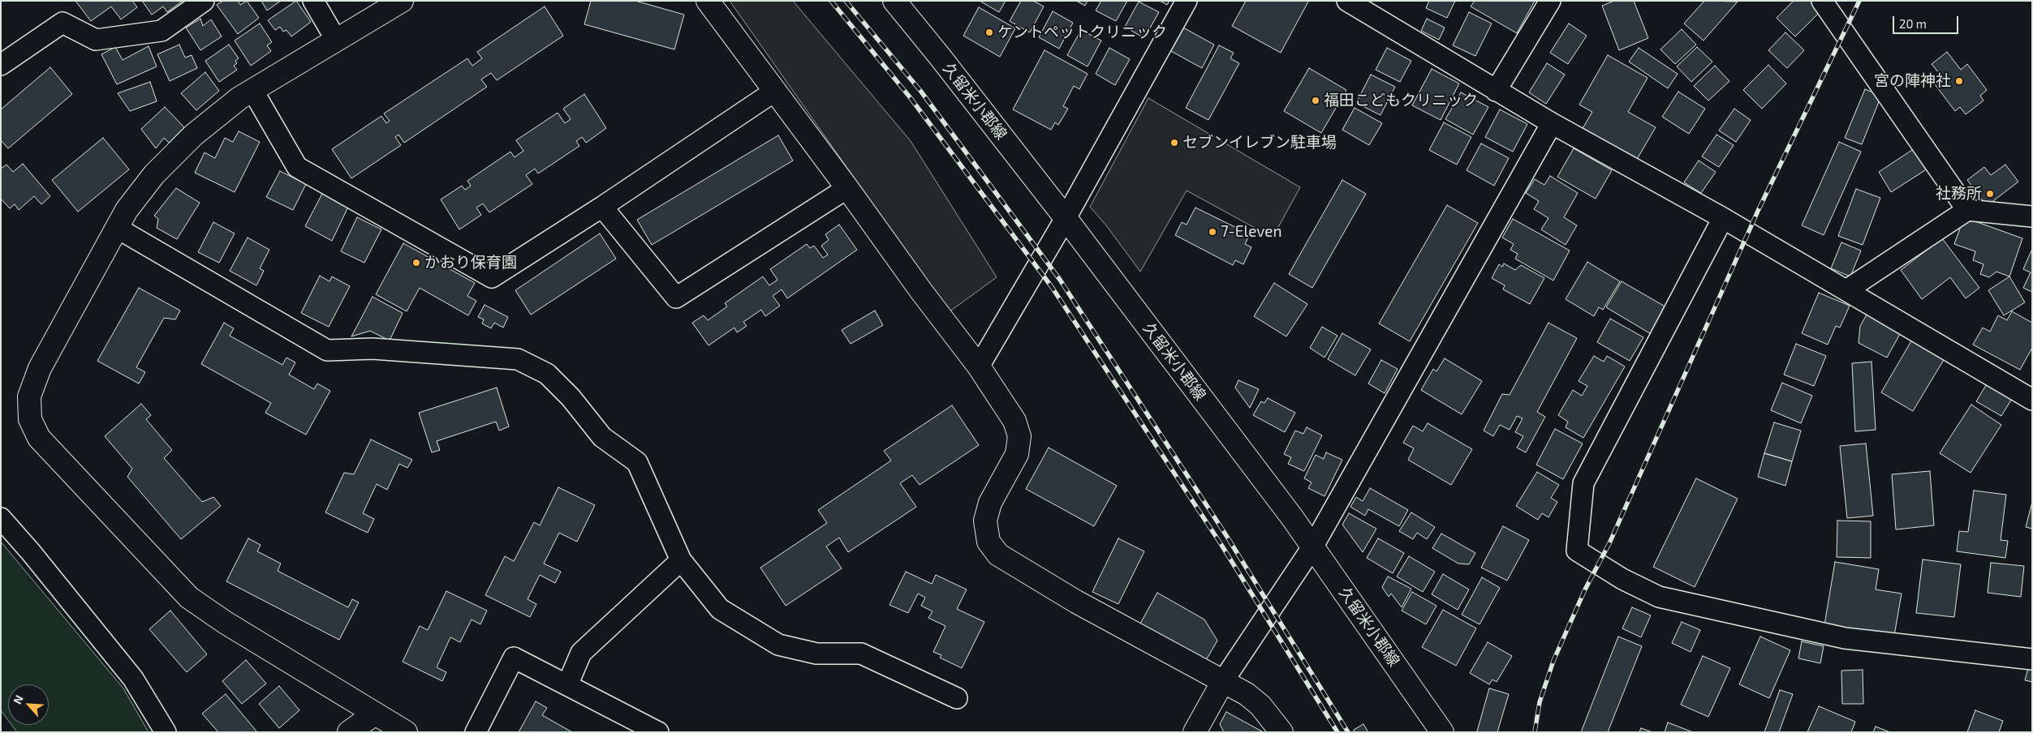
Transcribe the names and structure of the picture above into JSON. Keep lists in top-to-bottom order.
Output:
{
  "streets": {
    "street": ["久留米小郡線"]
  },
  "places": [
    "ケントペットクリニック",
    "宮の陣神社",
    "福田こどもクリニック",
    "セブンイレブン駐車場",
    "社務所",
    "7-Eleven",
    "かおり保育園"
  ],
  "scale_bar": "20 m",
  "north": "top left"
}
